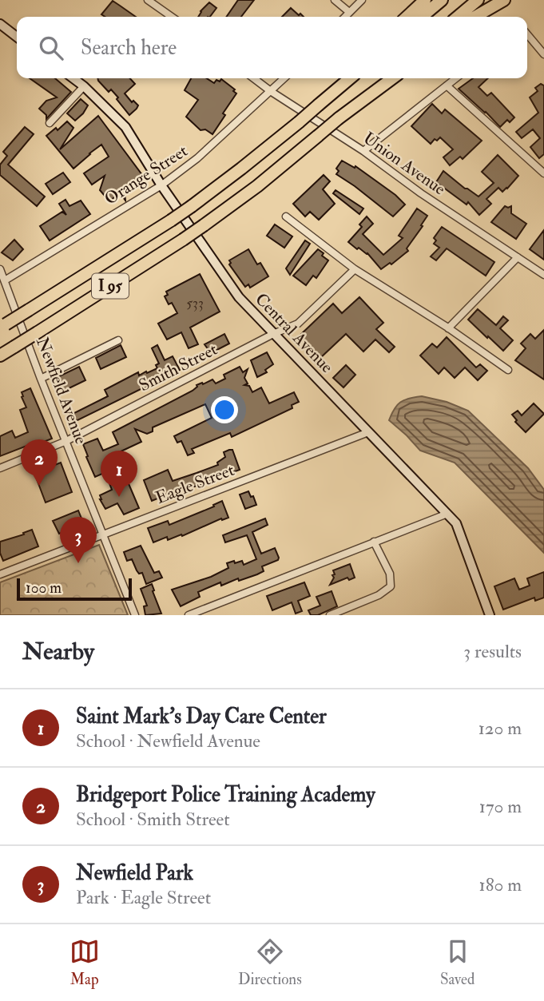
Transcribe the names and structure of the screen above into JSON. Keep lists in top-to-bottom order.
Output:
{
  "streets": {
    "highway": ["I 95"],
    "street": [
      "Union Avenue",
      "Orange Street",
      "Central Avenue",
      "Smith Street",
      "Newfield Avenue",
      "Eagle Street"
    ]
  },
  "crossings": [
    ["Union Avenue", "Orange Street"],
    ["Orange Street", "Central Avenue"],
    ["Orange Street", "Newfield Avenue"],
    ["Central Avenue", "Smith Street"],
    ["Central Avenue", "Eagle Street"],
    ["Smith Street", "Newfield Avenue"],
    ["Newfield Avenue", "Eagle Street"]
  ],
  "house_numbers": ["533"],
  "scale_bar": "100 m",
  "page": {
    "search": "Search here",
    "pins": ["2", "1", "3"],
    "scale": "100 m",
    "heading": ["Nearby", "3 results"],
    "list": [
      {
        "mark": "1",
        "name": "Saint Mark's Day Care Center",
        "note": "School · Newfield Avenue",
        "value": "120 m"
      },
      {
        "mark": "2",
        "name": "Bridgeport Police Training Academy",
        "note": "School · Smith Street",
        "value": "170 m"
      },
      {
        "mark": "3",
        "name": "Newfield Park",
        "note": "Park · Eagle Street",
        "value": "180 m"
      }
    ],
    "nav": ["Map", "Directions", "Saved"]
  }
}
